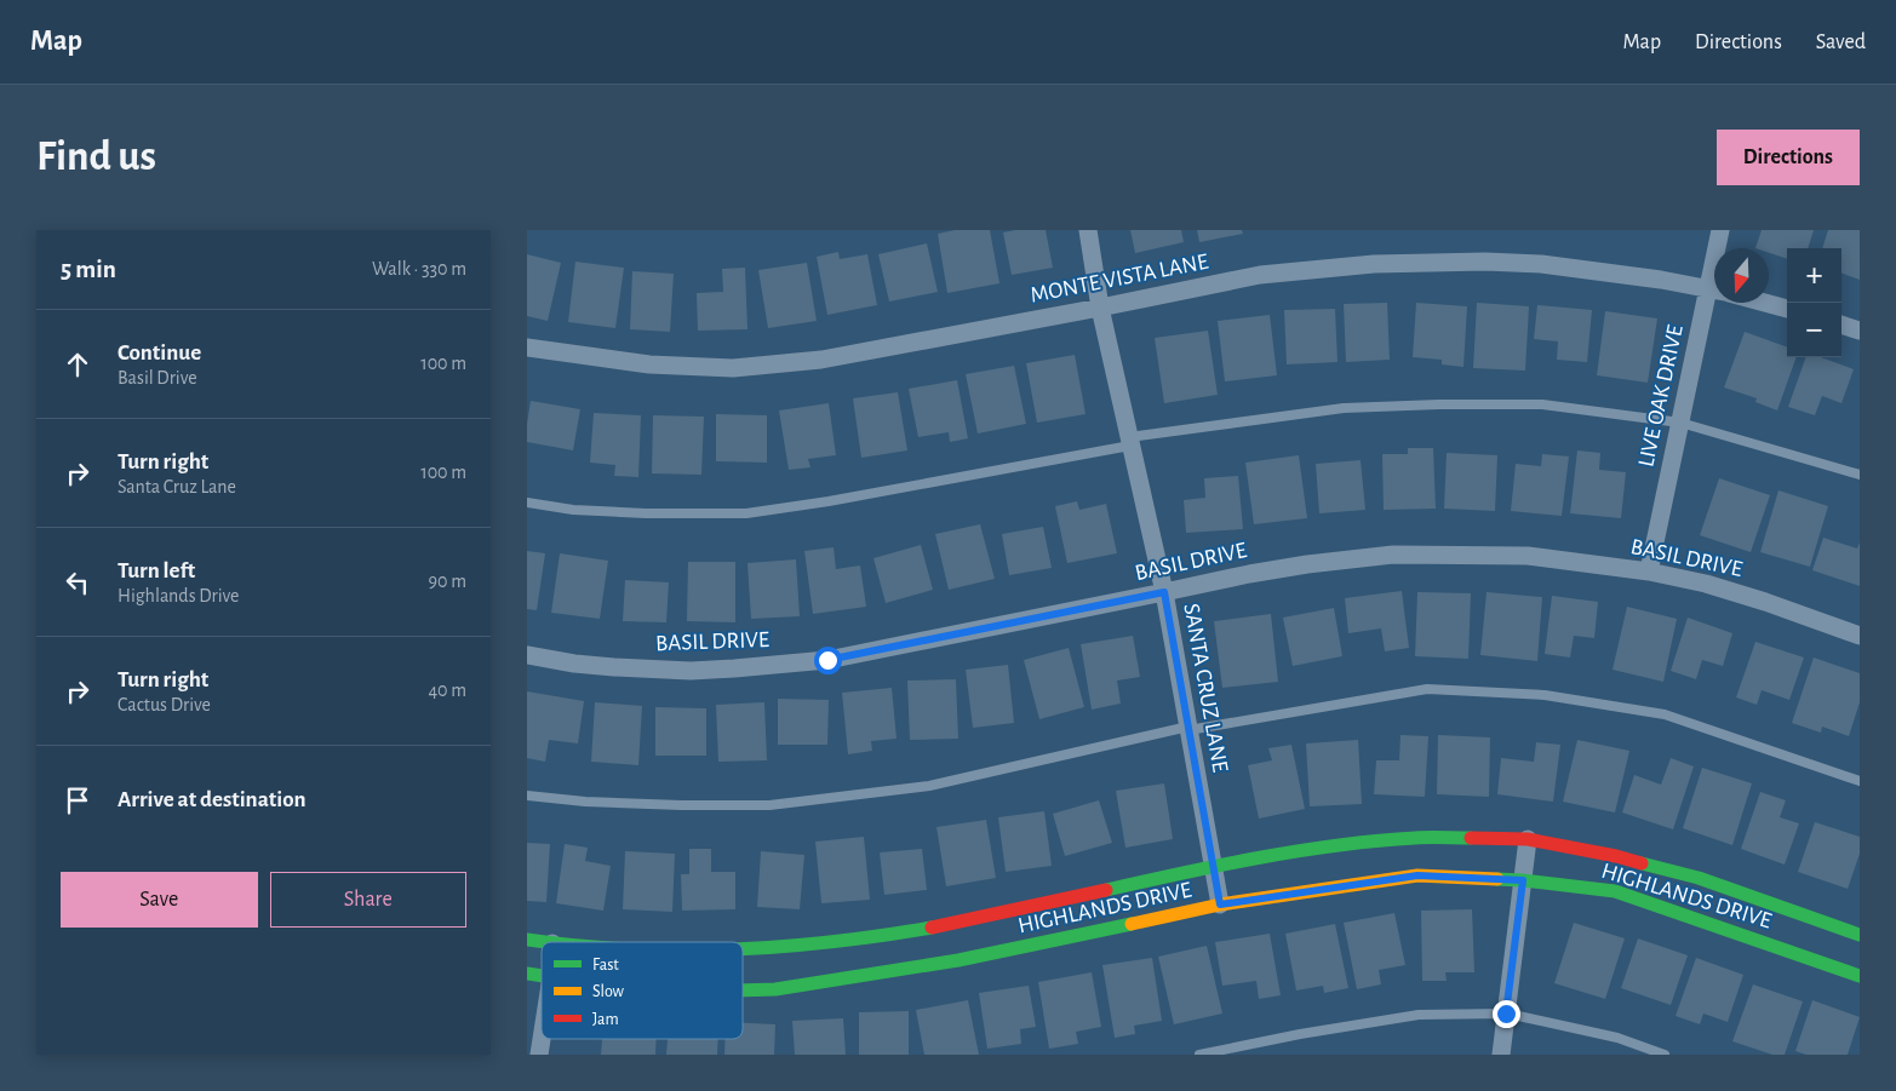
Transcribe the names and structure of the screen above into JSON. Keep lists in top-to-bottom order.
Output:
{
  "streets": {
    "street": [
      "MONTE VISTA LANE",
      "LIVE OAK DRIVE",
      "BASIL DRIVE",
      "SANTA CRUZ LANE",
      "HIGHLANDS DRIVE"
    ]
  },
  "crossings": [
    ["MONTE VISTA LANE", "SANTA CRUZ LANE"],
    ["LIVE OAK DRIVE", "BASIL DRIVE"],
    ["BASIL DRIVE", "SANTA CRUZ LANE"],
    ["SANTA CRUZ LANE", "HIGHLANDS DRIVE"]
  ],
  "legend": ["Fast", "Slow", "Jam"],
  "north": "bottom",
  "page": {
    "header": "Map",
    "nav": ["Map", "Directions", "Saved"],
    "buttons": [
      "Directions",
      ["Save", "Share"]
    ],
    "title": "Find us",
    "heading": ["5 min", "Walk · 330 m"],
    "map_buttons": ["+", "−"],
    "list": [
      ["Continue", "Basil Drive", "100 m"],
      ["Turn right", "Santa Cruz Lane", "100 m"],
      ["Turn left", "Highlands Drive", "90 m"],
      ["Turn right", "Cactus Drive", "40 m"],
      "Arrive at destination"
    ]
  }
}
